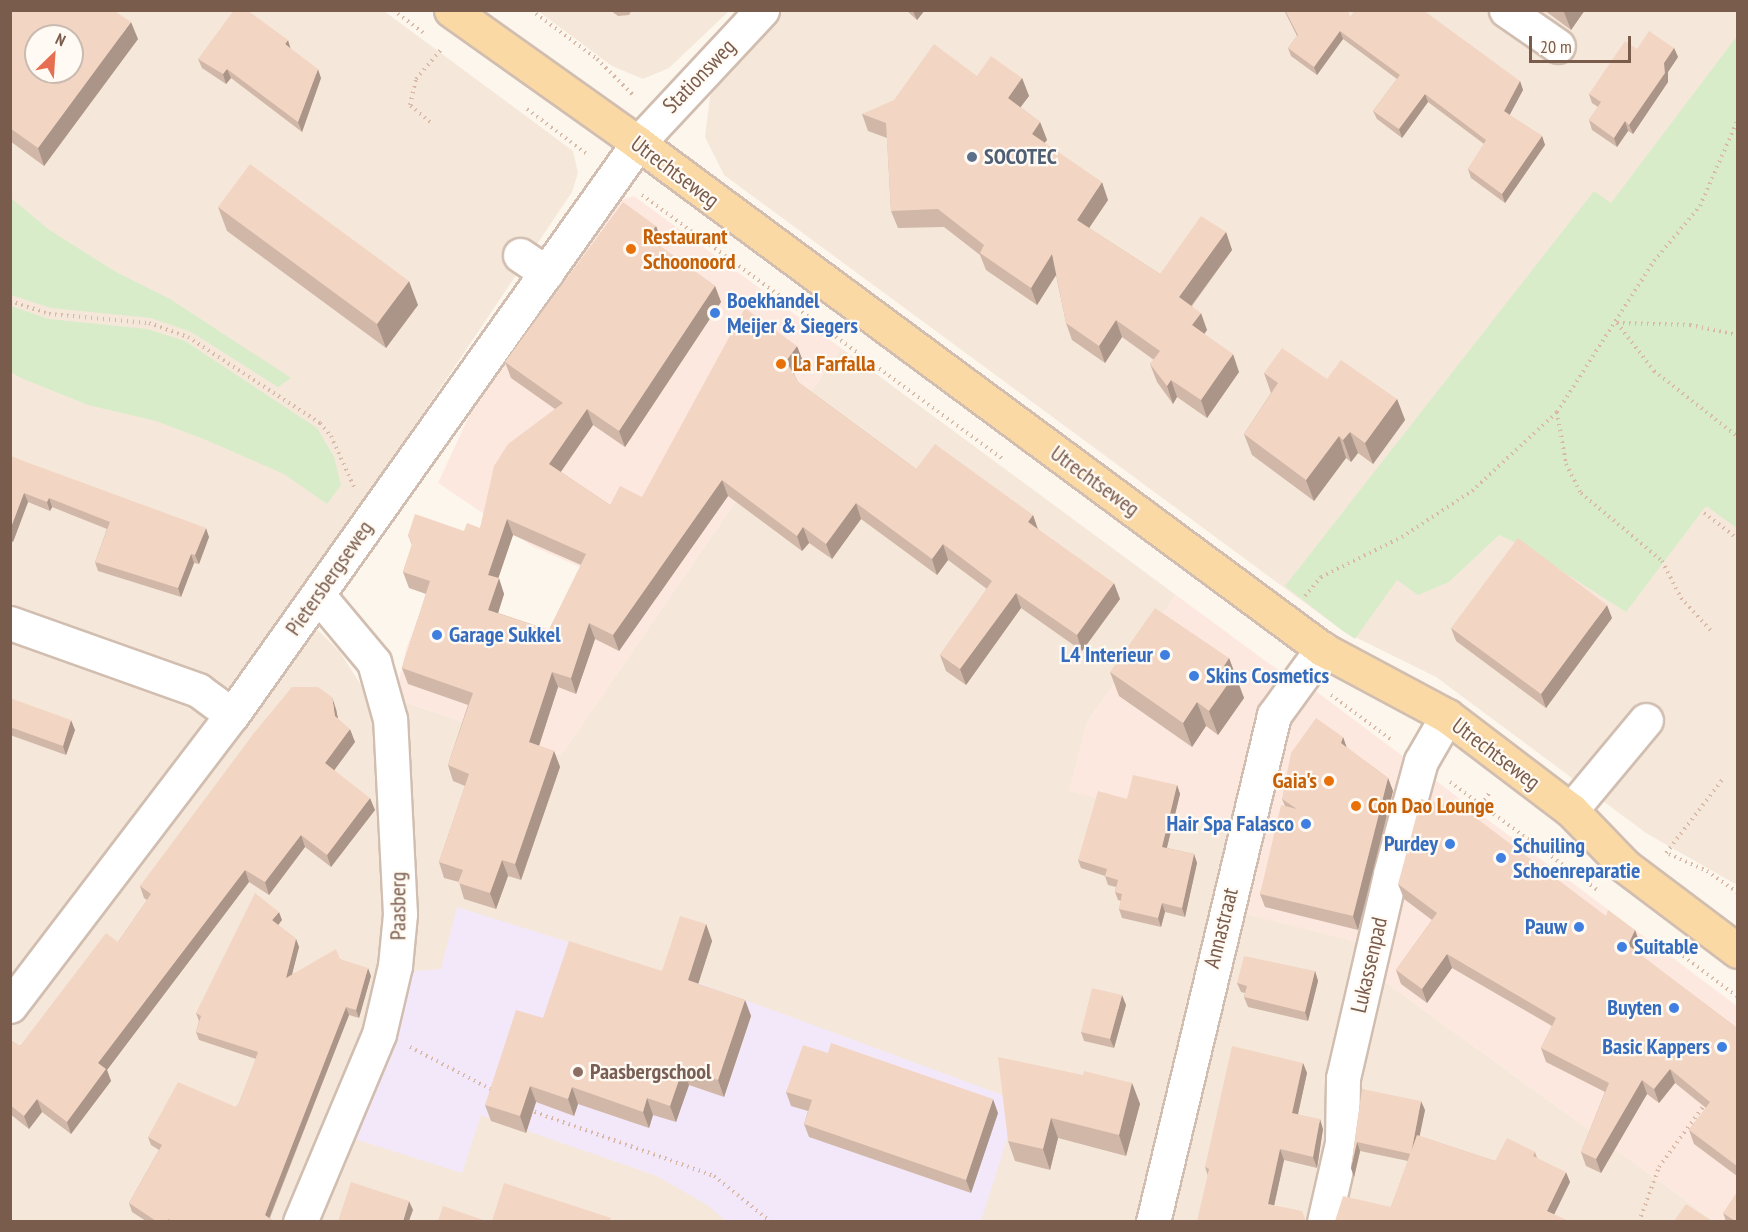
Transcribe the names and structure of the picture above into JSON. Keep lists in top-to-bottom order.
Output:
{
  "streets": {
    "main road": ["Utrechtseweg"],
    "street": [
      "Stationsweg",
      "Pietersbergseweg",
      "Paasberg",
      "Annastraat",
      "Lukassenpad"
    ]
  },
  "crossings": [
    ["Stationsweg", "Utrechtseweg"],
    ["Stationsweg", "Pietersbergseweg"],
    ["Utrechtseweg", "Pietersbergseweg"],
    ["Utrechtseweg", "Annastraat"],
    ["Utrechtseweg", "Lukassenpad"],
    ["Pietersbergseweg", "Paasberg"]
  ],
  "places": [
    "SOCOTEC",
    "Restaurant Schoonoord",
    "Boekhandel Meijer & Siegers",
    "La Farfalla",
    "Garage Sukkel",
    "L4 Interieur",
    "Skins Cosmetics",
    "Gaia's",
    "Con Dao Lounge",
    "Hair Spa Falasco",
    "Purdey",
    "Schuiling Schoenreparatie",
    "Pauw",
    "Suitable",
    "Buyten",
    "Basic Kappers",
    "Paasbergschool"
  ],
  "scale_bar": "20 m",
  "north": "top right"
}
